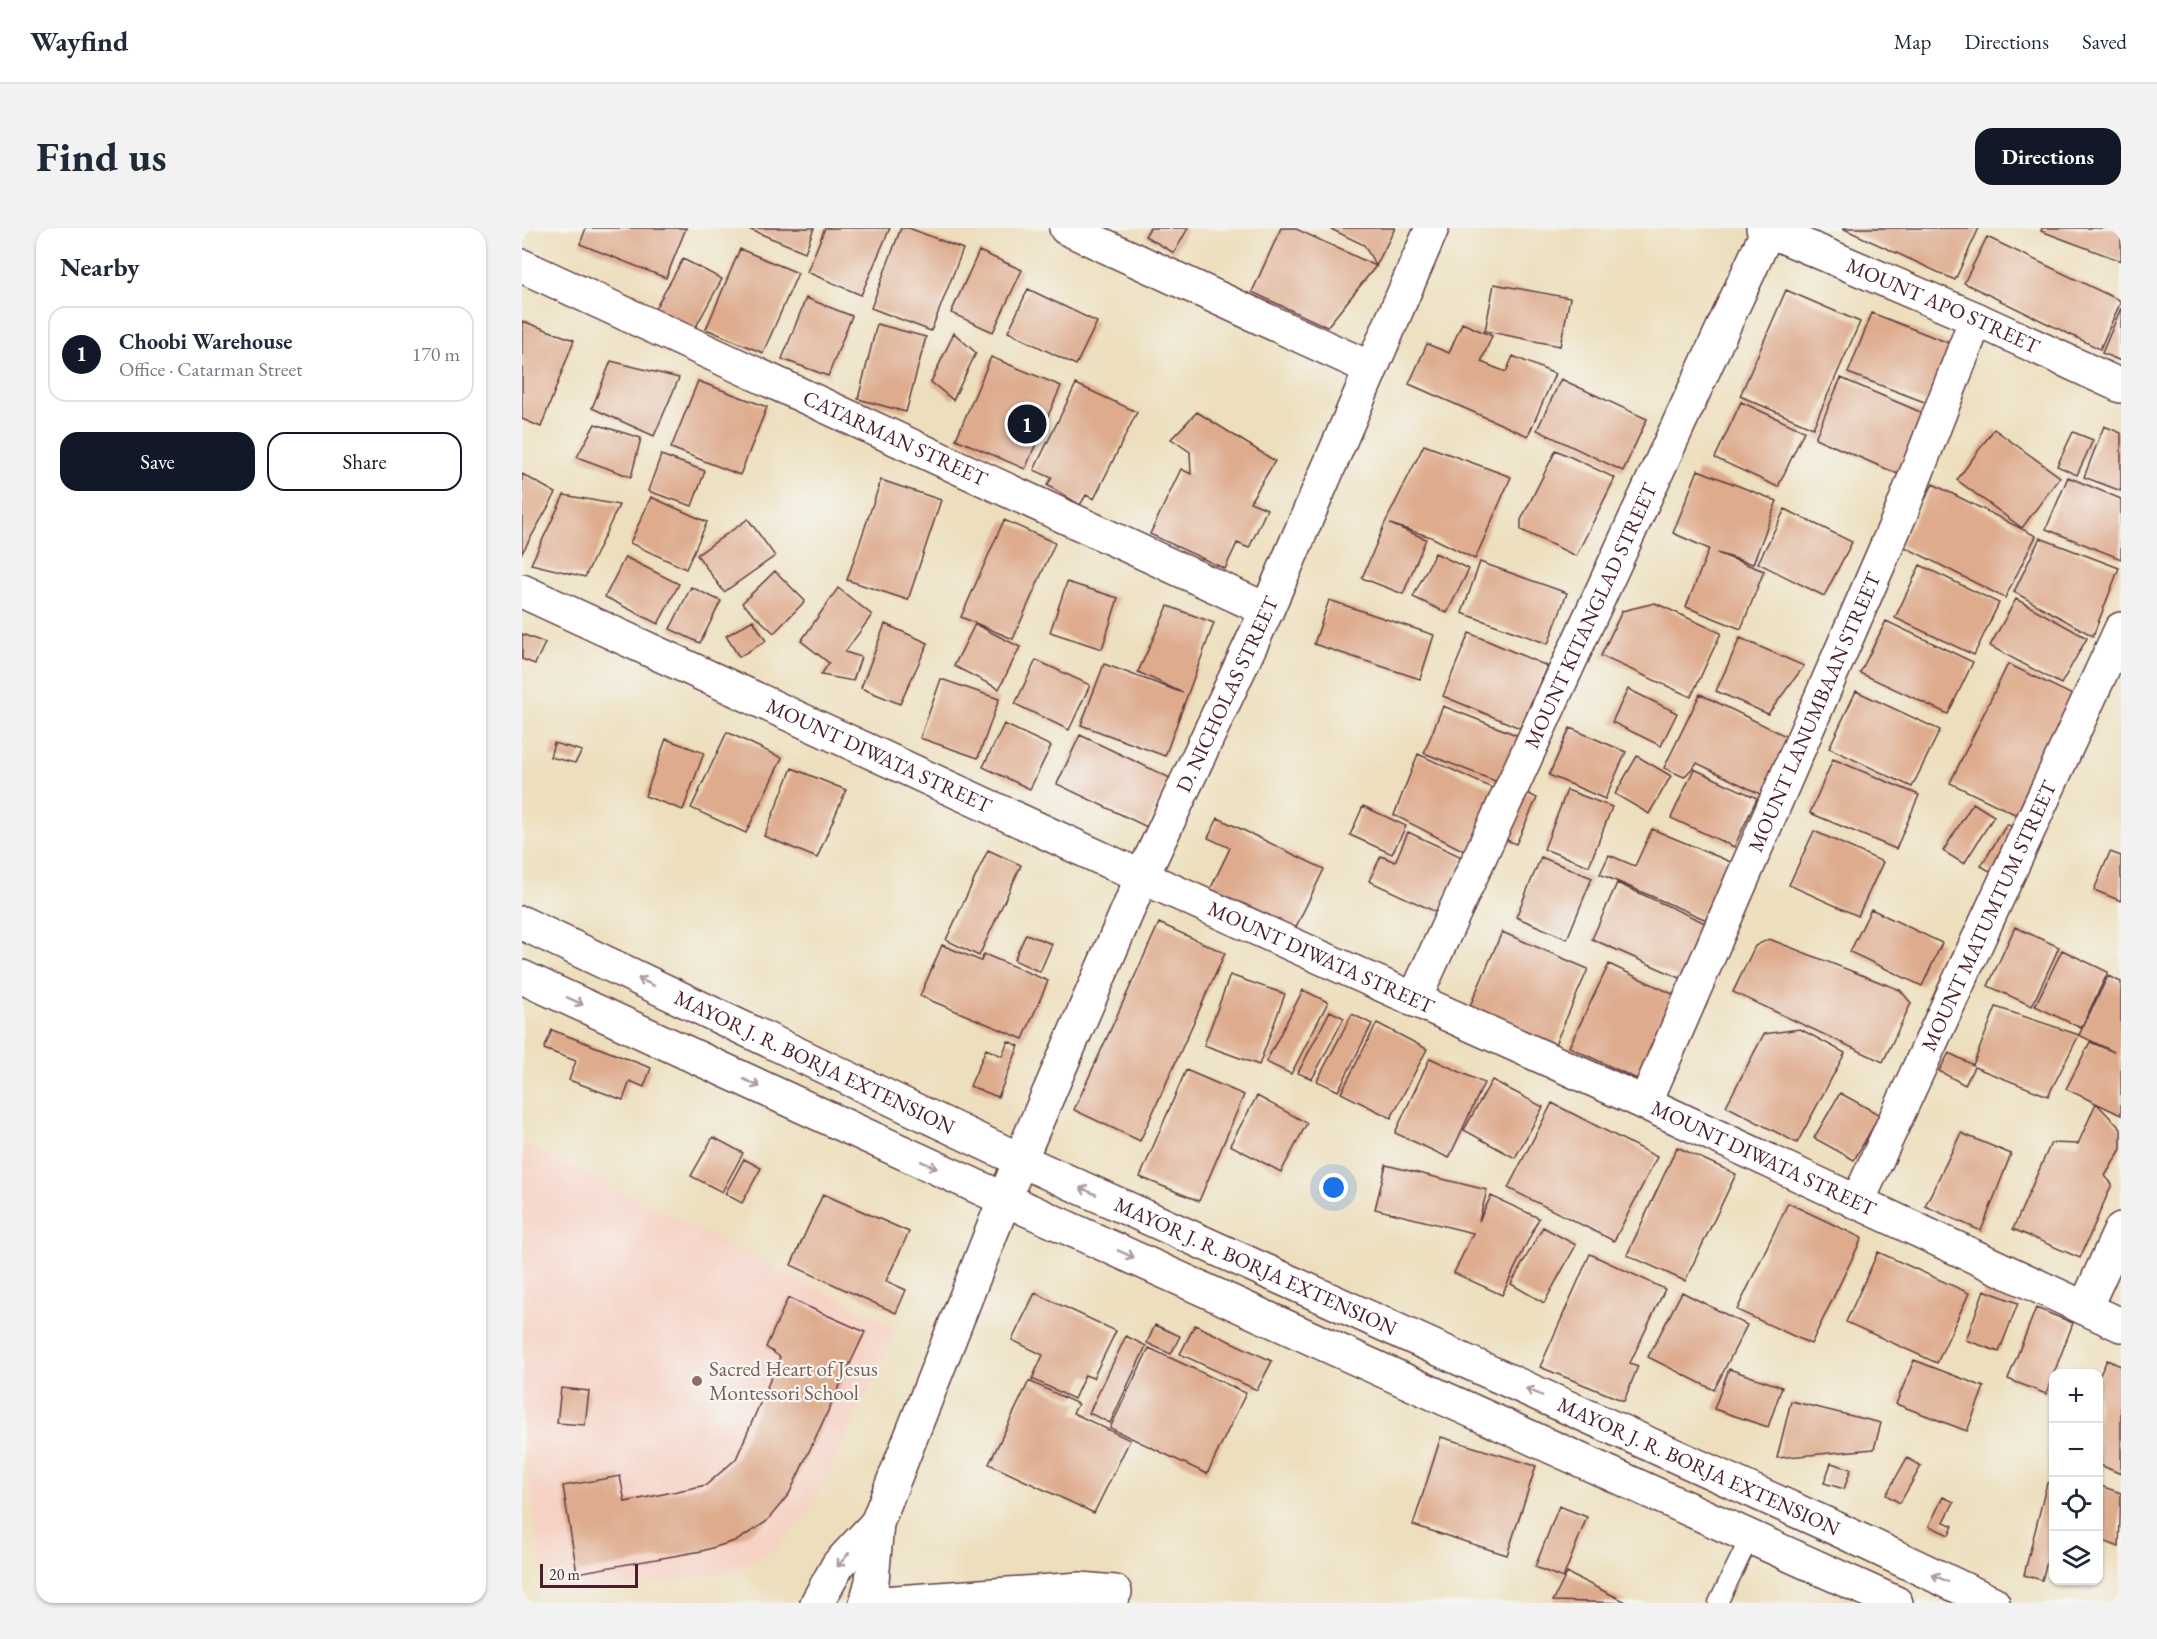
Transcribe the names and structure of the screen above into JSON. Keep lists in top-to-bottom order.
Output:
{
  "streets": {
    "street": [
      "MOUNT APO STREET",
      "CATARMAN STREET",
      "MOUNT KITANGLAD STREET",
      "D. NICHOLAS STREET",
      "MOUNT LANUMBAAN STREET",
      "MOUNT DIWATA STREET",
      "MOUNT MATUMTUM STREET",
      "MAYOR J. R. BORJA EXTENSION"
    ]
  },
  "crossings": [
    ["MOUNT APO STREET", "MOUNT KITANGLAD STREET"],
    ["MOUNT APO STREET", "MOUNT LANUMBAAN STREET"],
    ["CATARMAN STREET", "D. NICHOLAS STREET"],
    ["MOUNT KITANGLAD STREET", "MOUNT DIWATA STREET"],
    ["D. NICHOLAS STREET", "MOUNT DIWATA STREET"],
    ["D. NICHOLAS STREET", "MAYOR J. R. BORJA EXTENSION"],
    ["MOUNT LANUMBAAN STREET", "MOUNT DIWATA STREET"],
    ["MOUNT DIWATA STREET", "MOUNT MATUMTUM STREET"]
  ],
  "places": ["Sacred Heart of Jesus Montessori School"],
  "scale_bar": "20 m",
  "page": {
    "header": "Wayfind",
    "nav": ["Map", "Directions", "Saved"],
    "buttons": [
      "Directions",
      ["Save", "Share"]
    ],
    "title": "Find us",
    "heading": "Nearby",
    "list": [
      {
        "mark": "1",
        "name": "Choobi Warehouse",
        "note": "Office · Catarman Street",
        "value": "170 m"
      }
    ],
    "pins": "1",
    "map_buttons": ["+", "−"],
    "scale": "20 m"
  }
}
